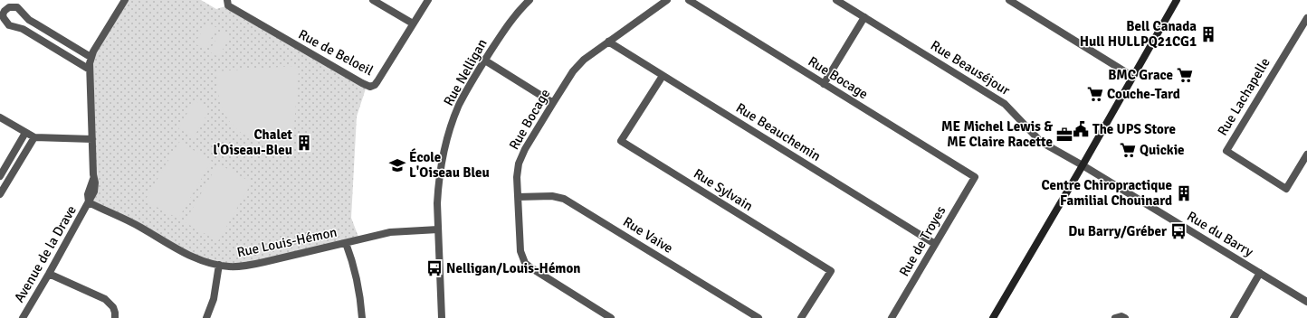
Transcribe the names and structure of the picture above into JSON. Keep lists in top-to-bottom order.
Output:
{
  "streets": {
    "street": [
      "Rue de Beloeil",
      "Rue Beauséjour",
      "Rue Nelligan",
      "Rue Bocage",
      "Rue Lachapelle",
      "Rue Beauchemin",
      "Rue Sylvain",
      "Rue du Barry",
      "Rue Vaive",
      "Rue de Troyes",
      "Rue Louis-Hémon",
      "Avenue de la Drave"
    ]
  },
  "crossings": [
    ["Rue Beauséjour", "Rue du Barry"],
    ["Rue Nelligan", "Rue Louis-Hémon"],
    ["Rue Bocage", "Rue Beauchemin"],
    ["Rue Bocage", "Rue Vaive"],
    ["Rue Bocage", "Rue de Troyes"],
    ["Rue Beauchemin", "Rue Sylvain"],
    ["Rue Beauchemin", "Rue de Troyes"],
    ["Rue Louis-Hémon", "Avenue de la Drave"]
  ],
  "places": {
    "building": ["Bell Canada Hull HULLPQ21CG1", "Chalet l'Oiseau-Bleu", "Centre Chiropractique Familial Chouinard"],
    "supermarket": ["BMC Grace", "Couche-Tard", "Quickie"],
    "public building": ["The UPS Store"],
    "office": ["ME Michel Lewis & ME Claire Racette"],
    "school or university": ["École L'Oiseau Bleu"],
    "bus stop": ["Du Barry/Gréber", "Nelligan/Louis-Hémon"]
  }
}
